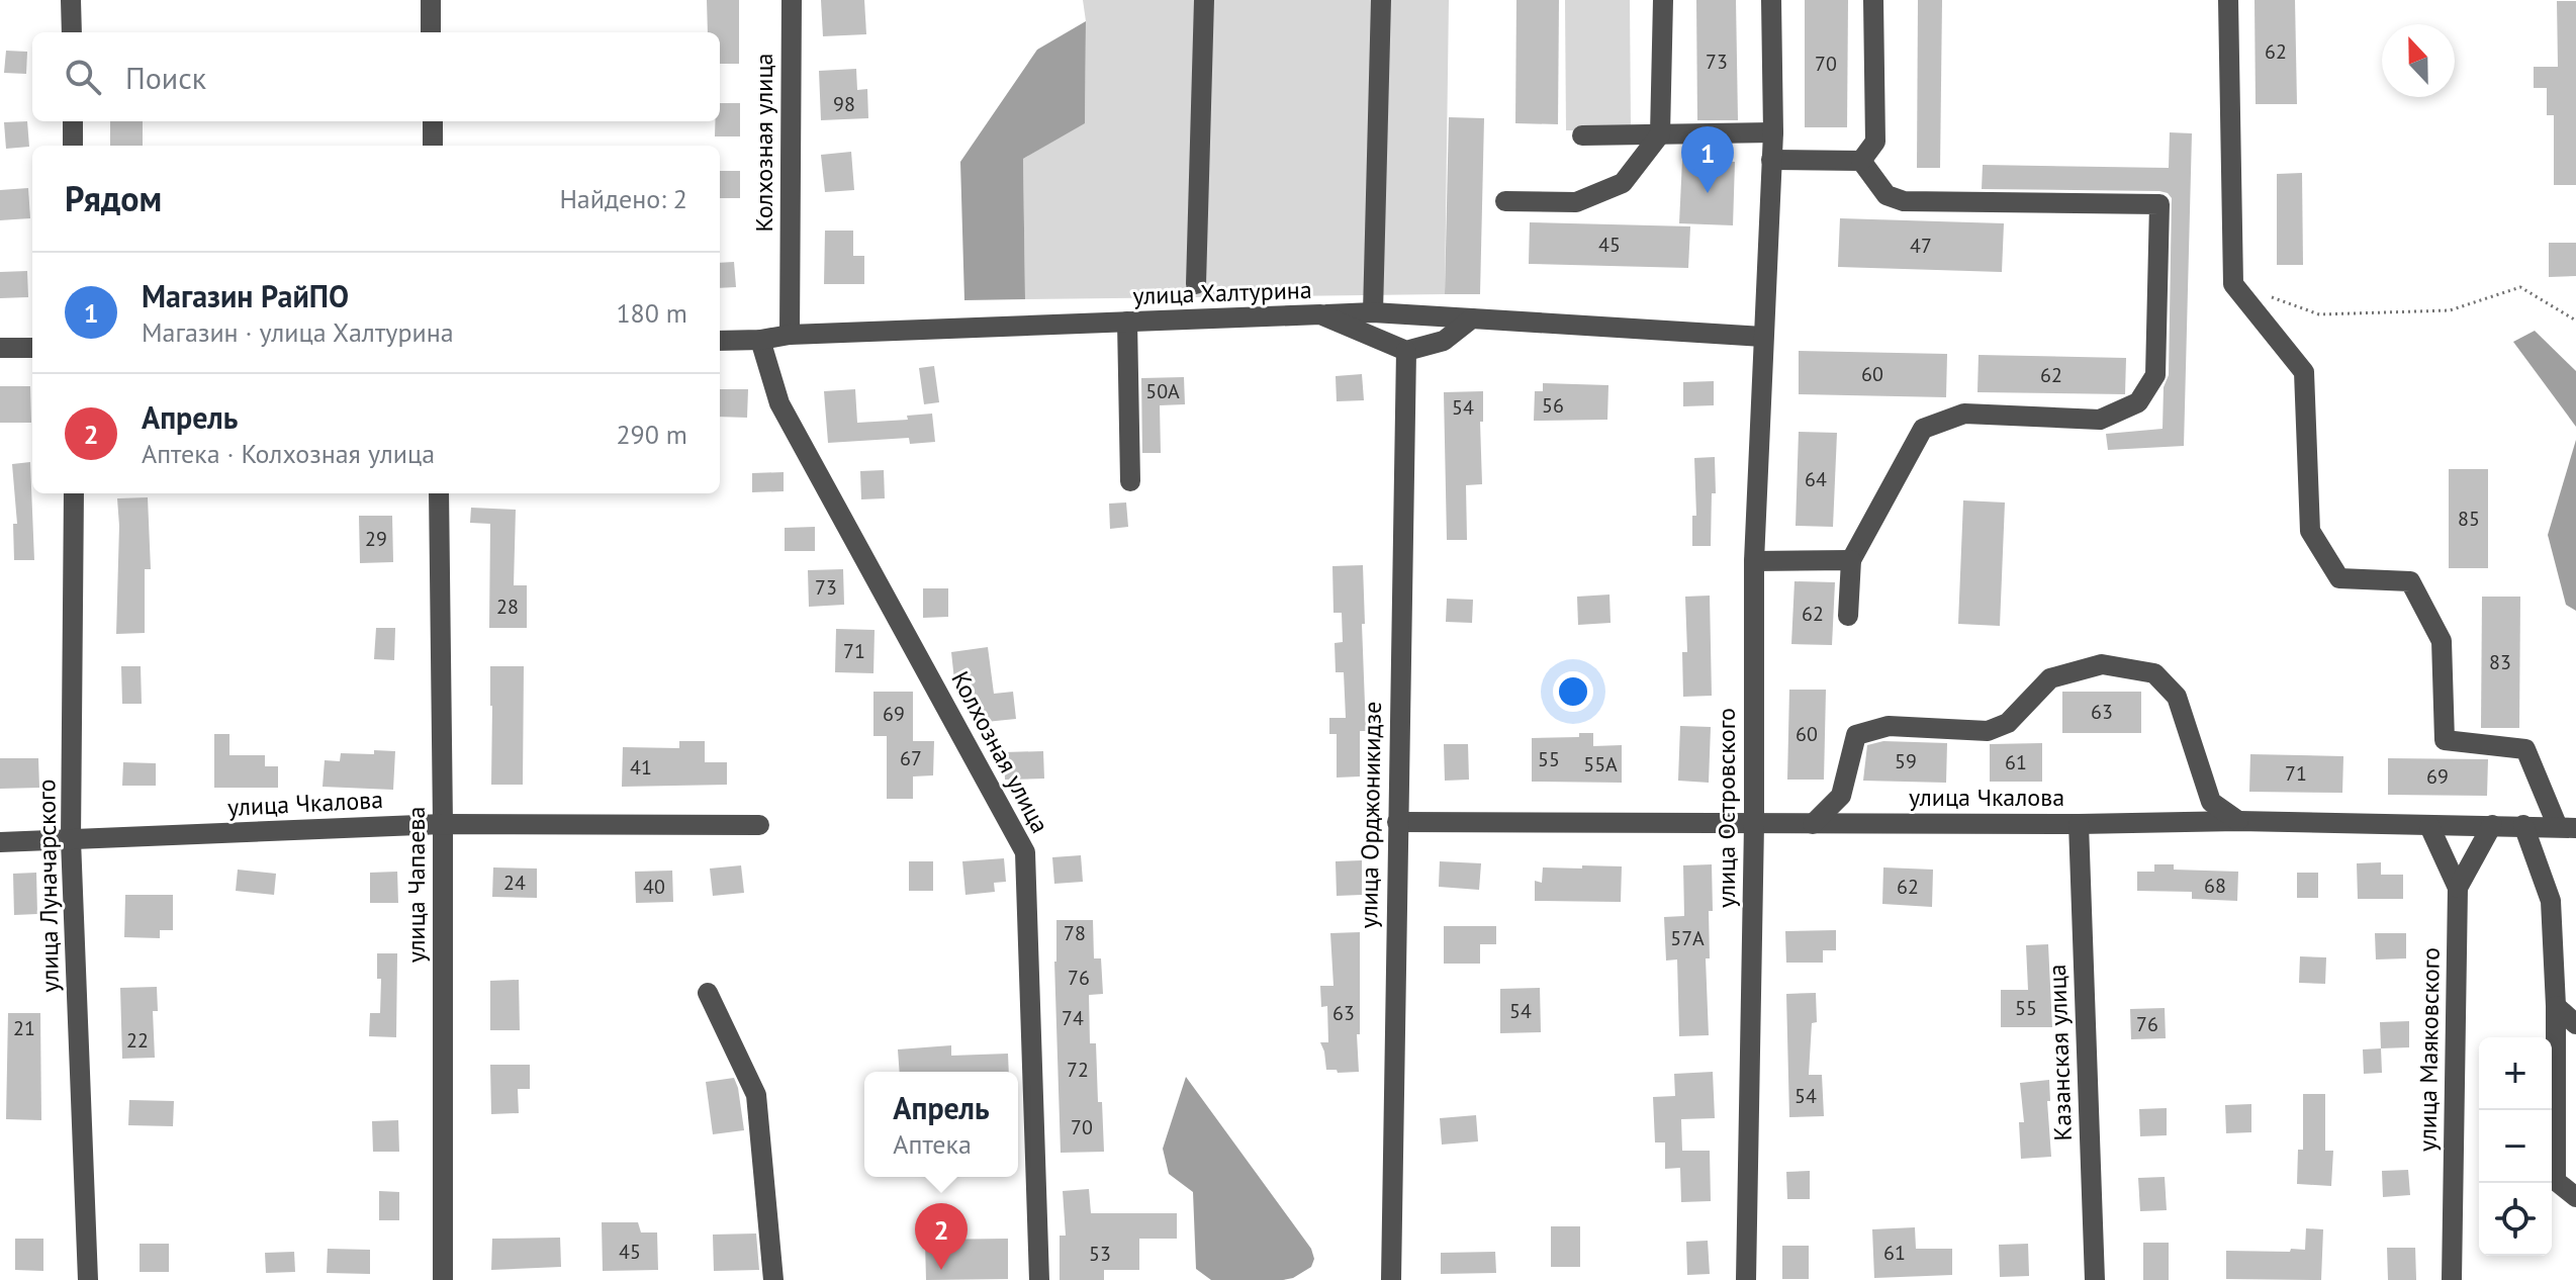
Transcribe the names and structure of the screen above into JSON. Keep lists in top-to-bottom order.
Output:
{
  "streets": {
    "street": [
      "Колхозная улица",
      "улица Халтурина",
      "улица Чкалова",
      "улица Островского",
      "улица Орджоникидзе",
      "улица Чапаева",
      "улица Луначарского",
      "улица Маяковского",
      "Казанская улица"
    ]
  },
  "crossings": [
    ["Колхозная улица", "улица Халтурина"],
    ["улица Халтурина", "улица Орджоникидзе"],
    ["улица Чкалова", "улица Островского"],
    ["улица Чкалова", "улица Орджоникидзе"],
    ["улица Чкалова", "улица Чапаева"],
    ["улица Чкалова", "улица Луначарского"],
    ["улица Чкалова", "улица Маяковского"],
    ["улица Чкалова", "Казанская улица"]
  ],
  "house_numbers": [
    "62",
    "73",
    "70",
    "98",
    "45",
    "47",
    "60",
    "62",
    "50А",
    "56",
    "54",
    "64",
    "85",
    "29",
    "73",
    "28",
    "62",
    "71",
    "83",
    "63",
    "69",
    "60",
    "67",
    "55",
    "59",
    "61",
    "55А",
    "41",
    "71",
    "69",
    "24",
    "68",
    "40",
    "62",
    "78",
    "57А",
    "76",
    "55",
    "54",
    "63",
    "74",
    "76",
    "21",
    "22",
    "72",
    "54",
    "70",
    "45",
    "61",
    "53"
  ],
  "north": "top",
  "page": {
    "search": "Поиск",
    "pins": ["1", "2"],
    "heading": ["Рядом", "Найдено: 2"],
    "list": [
      {
        "mark": "1",
        "name": "Магазин РайПО",
        "note": "Магазин · улица Халтурина",
        "value": "180 m"
      },
      {
        "mark": "2",
        "name": "Апрель",
        "note": "Аптека · Колхозная улица",
        "value": "290 m"
      }
    ],
    "map_buttons": ["+", "−"],
    "popup": ["Апрель", "Аптека"]
  }
}
